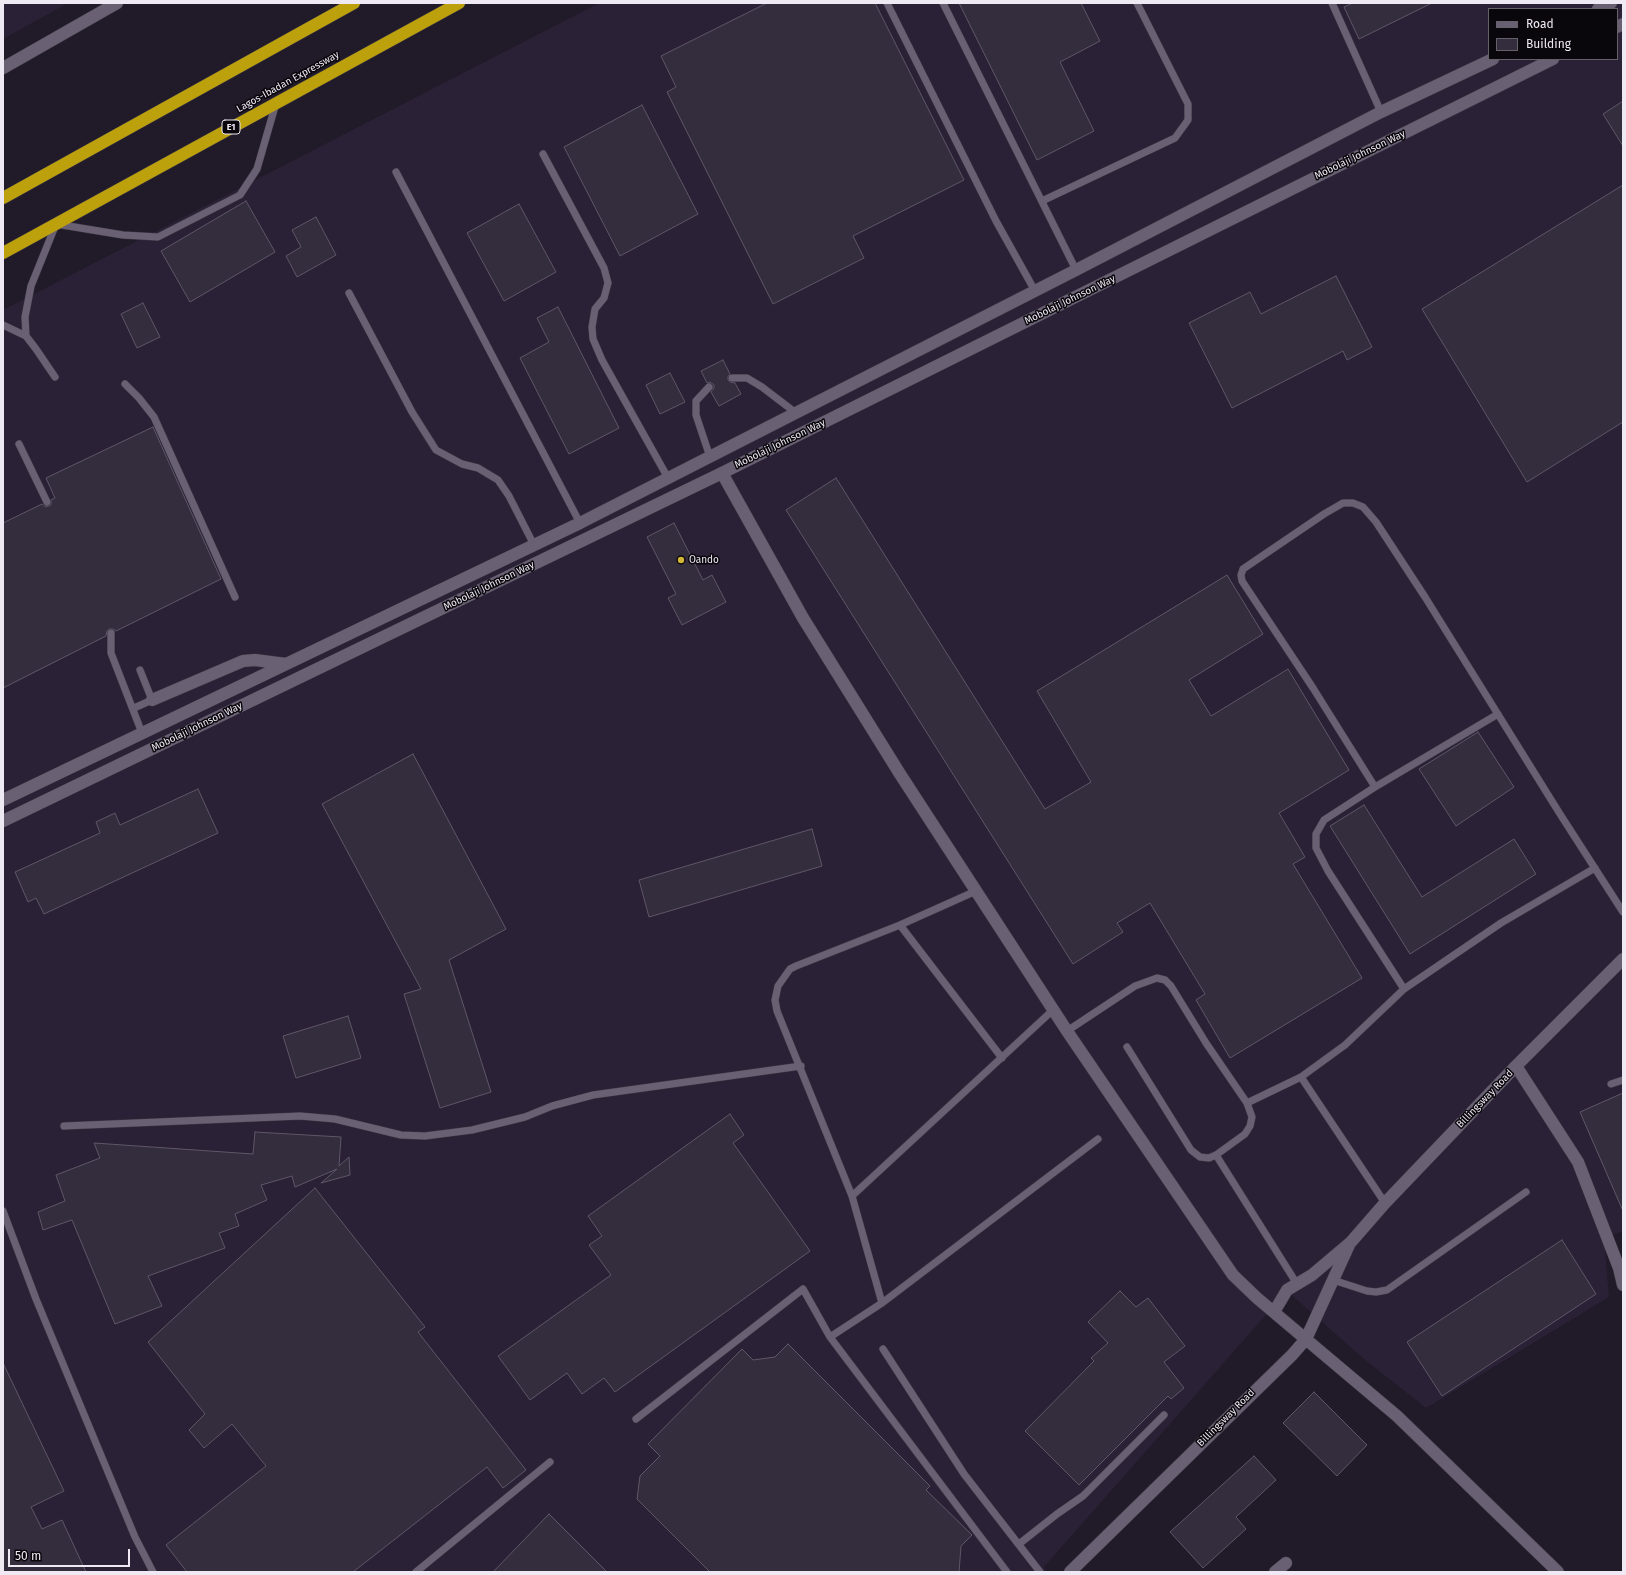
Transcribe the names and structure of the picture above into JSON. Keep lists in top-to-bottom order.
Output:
{
  "streets": {
    "highway": ["Lagos-Ibadan Expressway", "E1"],
    "street": ["Mobolaji Johnson Way", "Billingsway Road"]
  },
  "places": ["Oando"],
  "legend": ["Road", "Building"],
  "scale_bar": "50 m"
}
